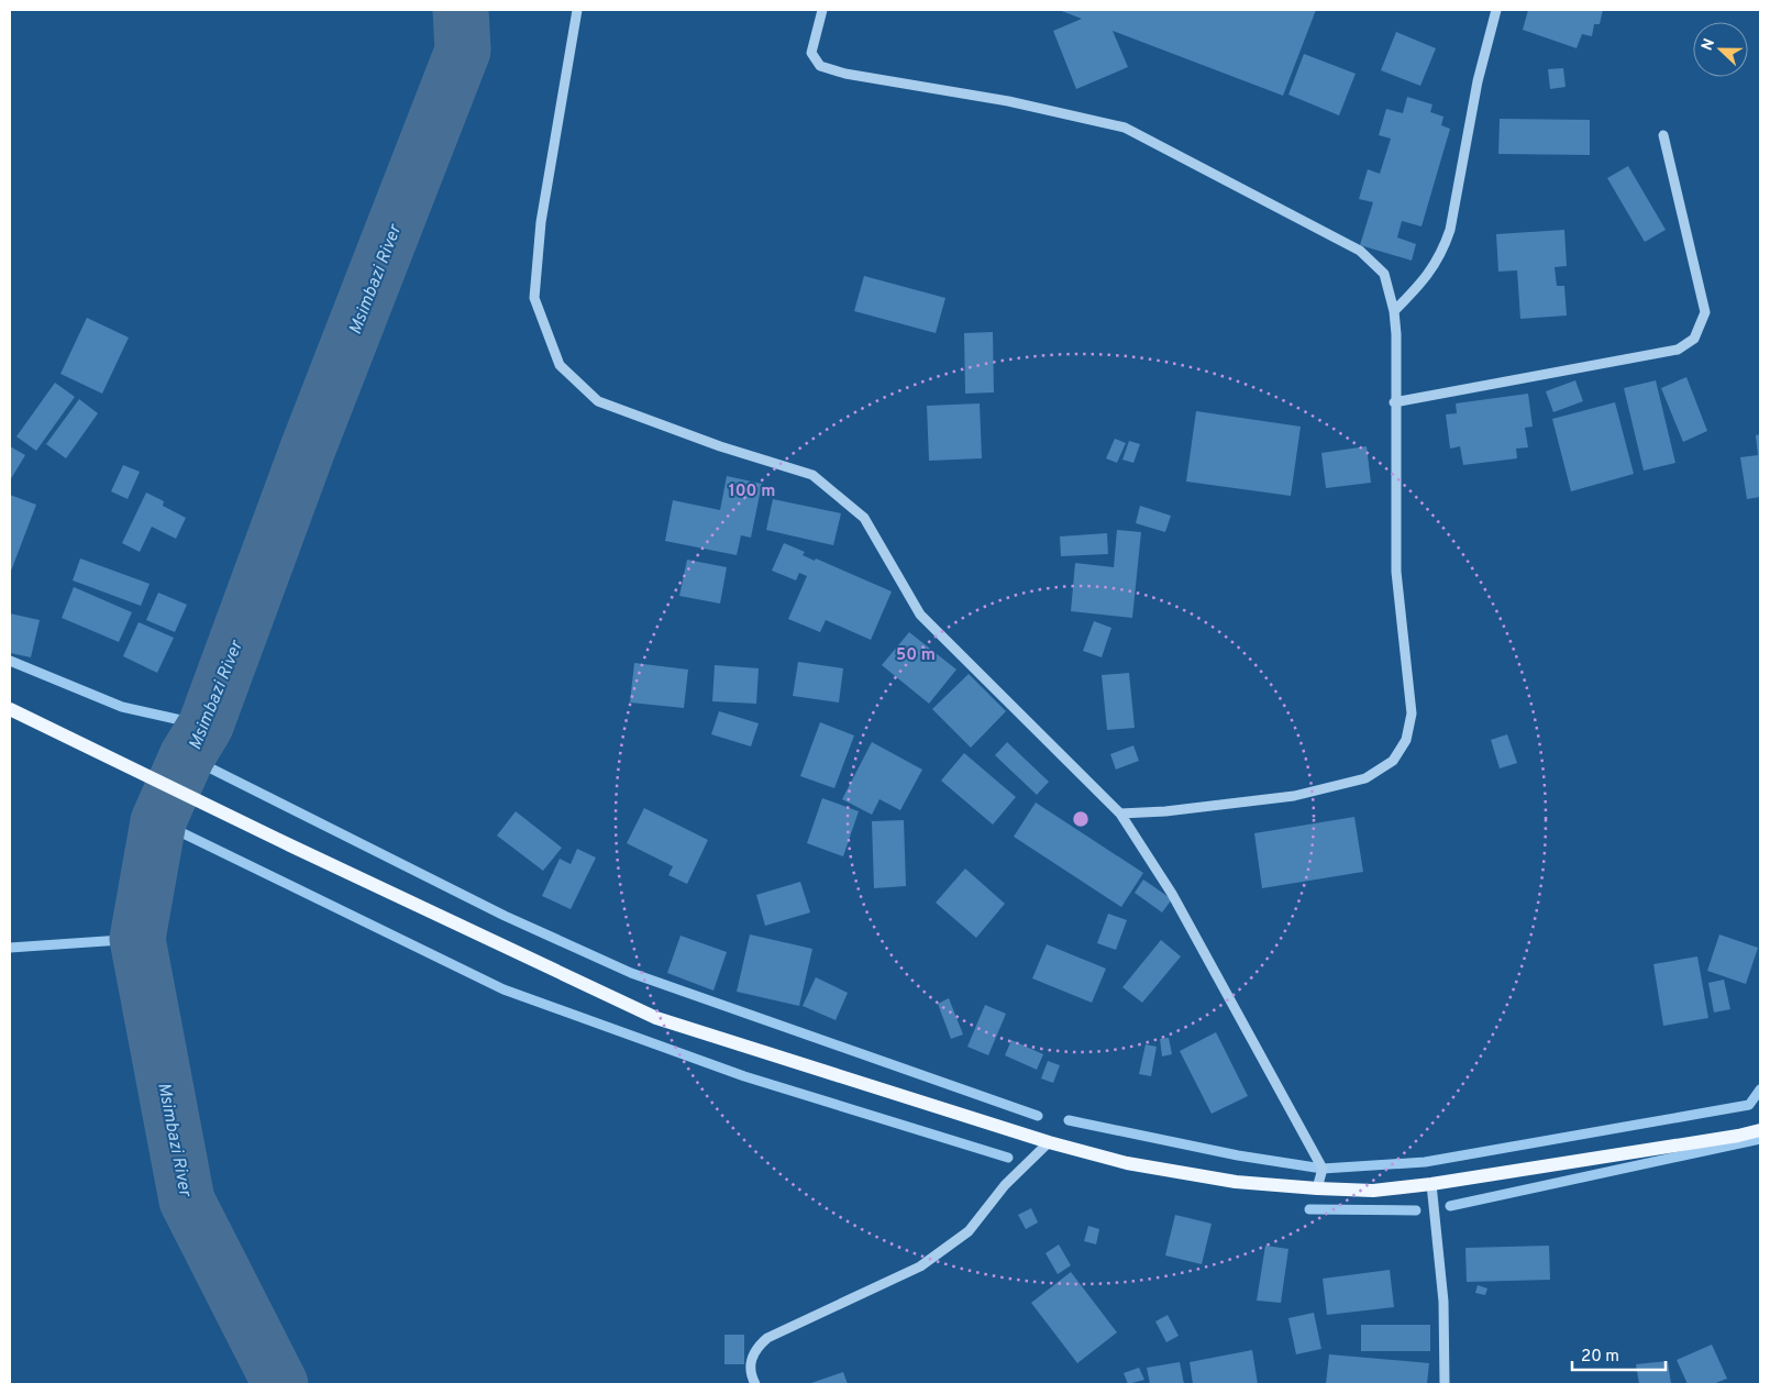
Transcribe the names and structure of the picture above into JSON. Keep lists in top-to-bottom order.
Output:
{
  "water": ["Msimbazi River"],
  "scale_bar": "20 m",
  "north": "left",
  "rings": ["100 m", "50 m"]
}
